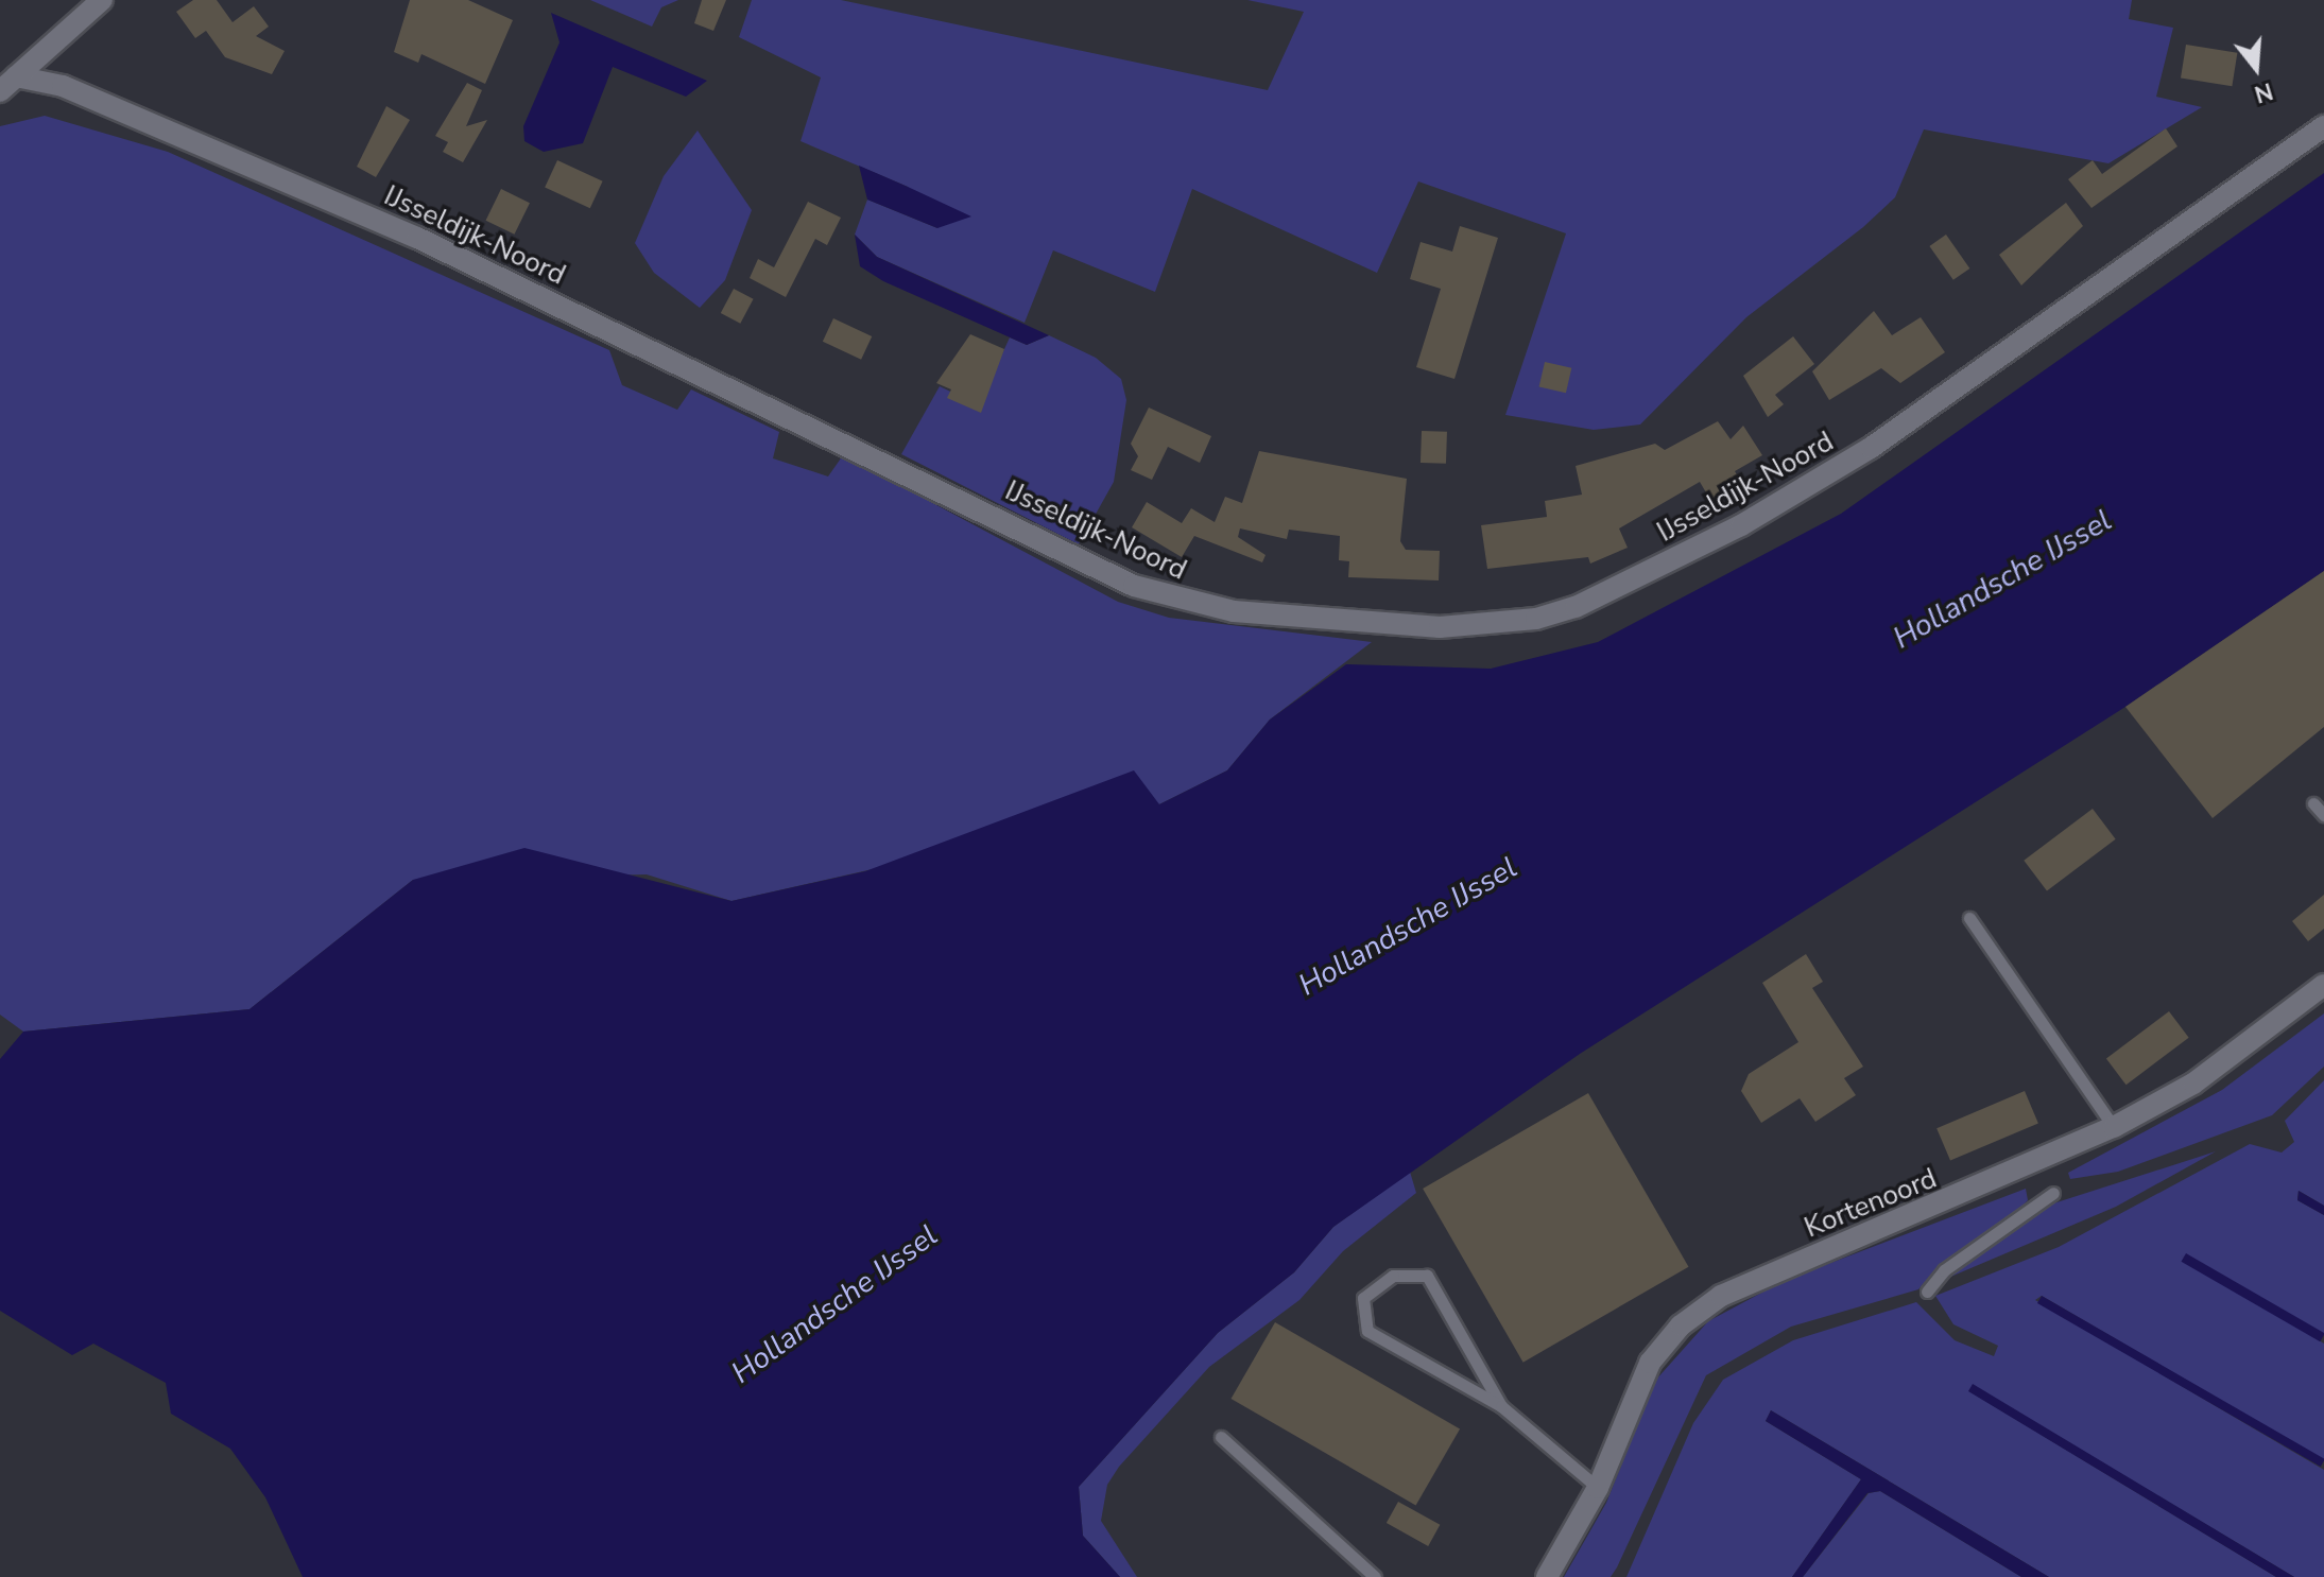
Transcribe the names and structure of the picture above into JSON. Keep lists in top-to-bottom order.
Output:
{
  "streets": {
    "street": ["IJsseldijk-Noord", "Kortenoord"]
  },
  "water": ["Hollandsche IJssel"],
  "north": "bottom"
}
